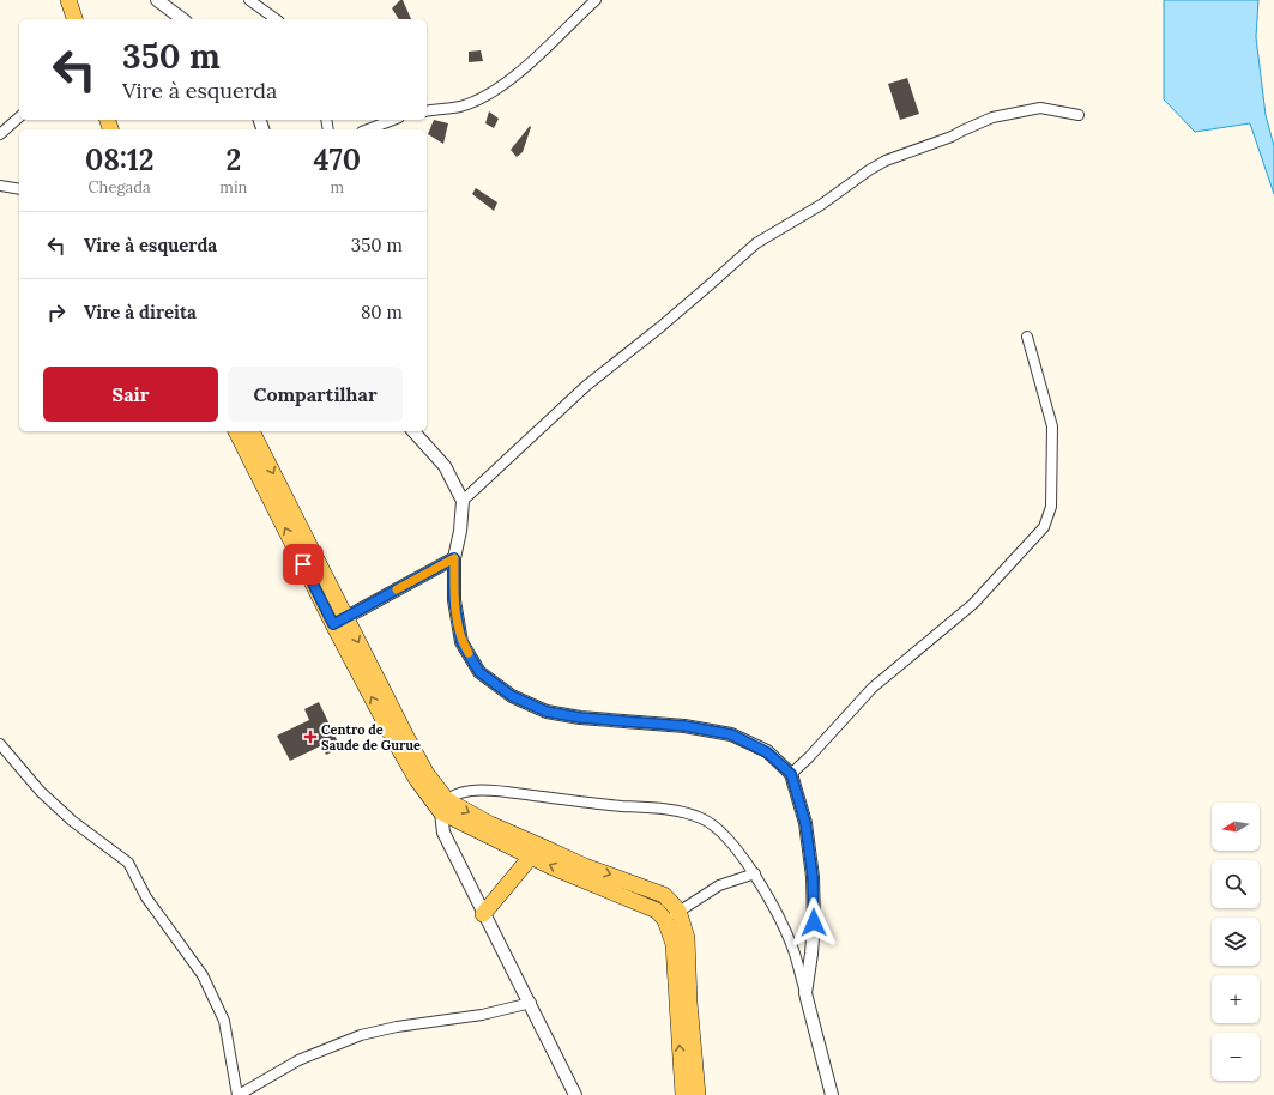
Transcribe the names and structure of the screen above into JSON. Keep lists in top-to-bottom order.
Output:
{
  "places": {
    "health": ["Centro de Saude de Gurue"]
  },
  "north": "left",
  "page": {
    "turn": ["350 m", "Vire à esquerda"],
    "eta": [
      "08:12",
      "Chegada",
      "2",
      "min",
      "470",
      "m"
    ],
    "list": [
      {
        "name": "Vire à esquerda",
        "value": "350 m"
      },
      {
        "name": "Vire à direita",
        "value": "80 m"
      }
    ],
    "buttons": ["Sair", "Compartilhar"],
    "map_buttons": ["+", "−"]
  }
}
